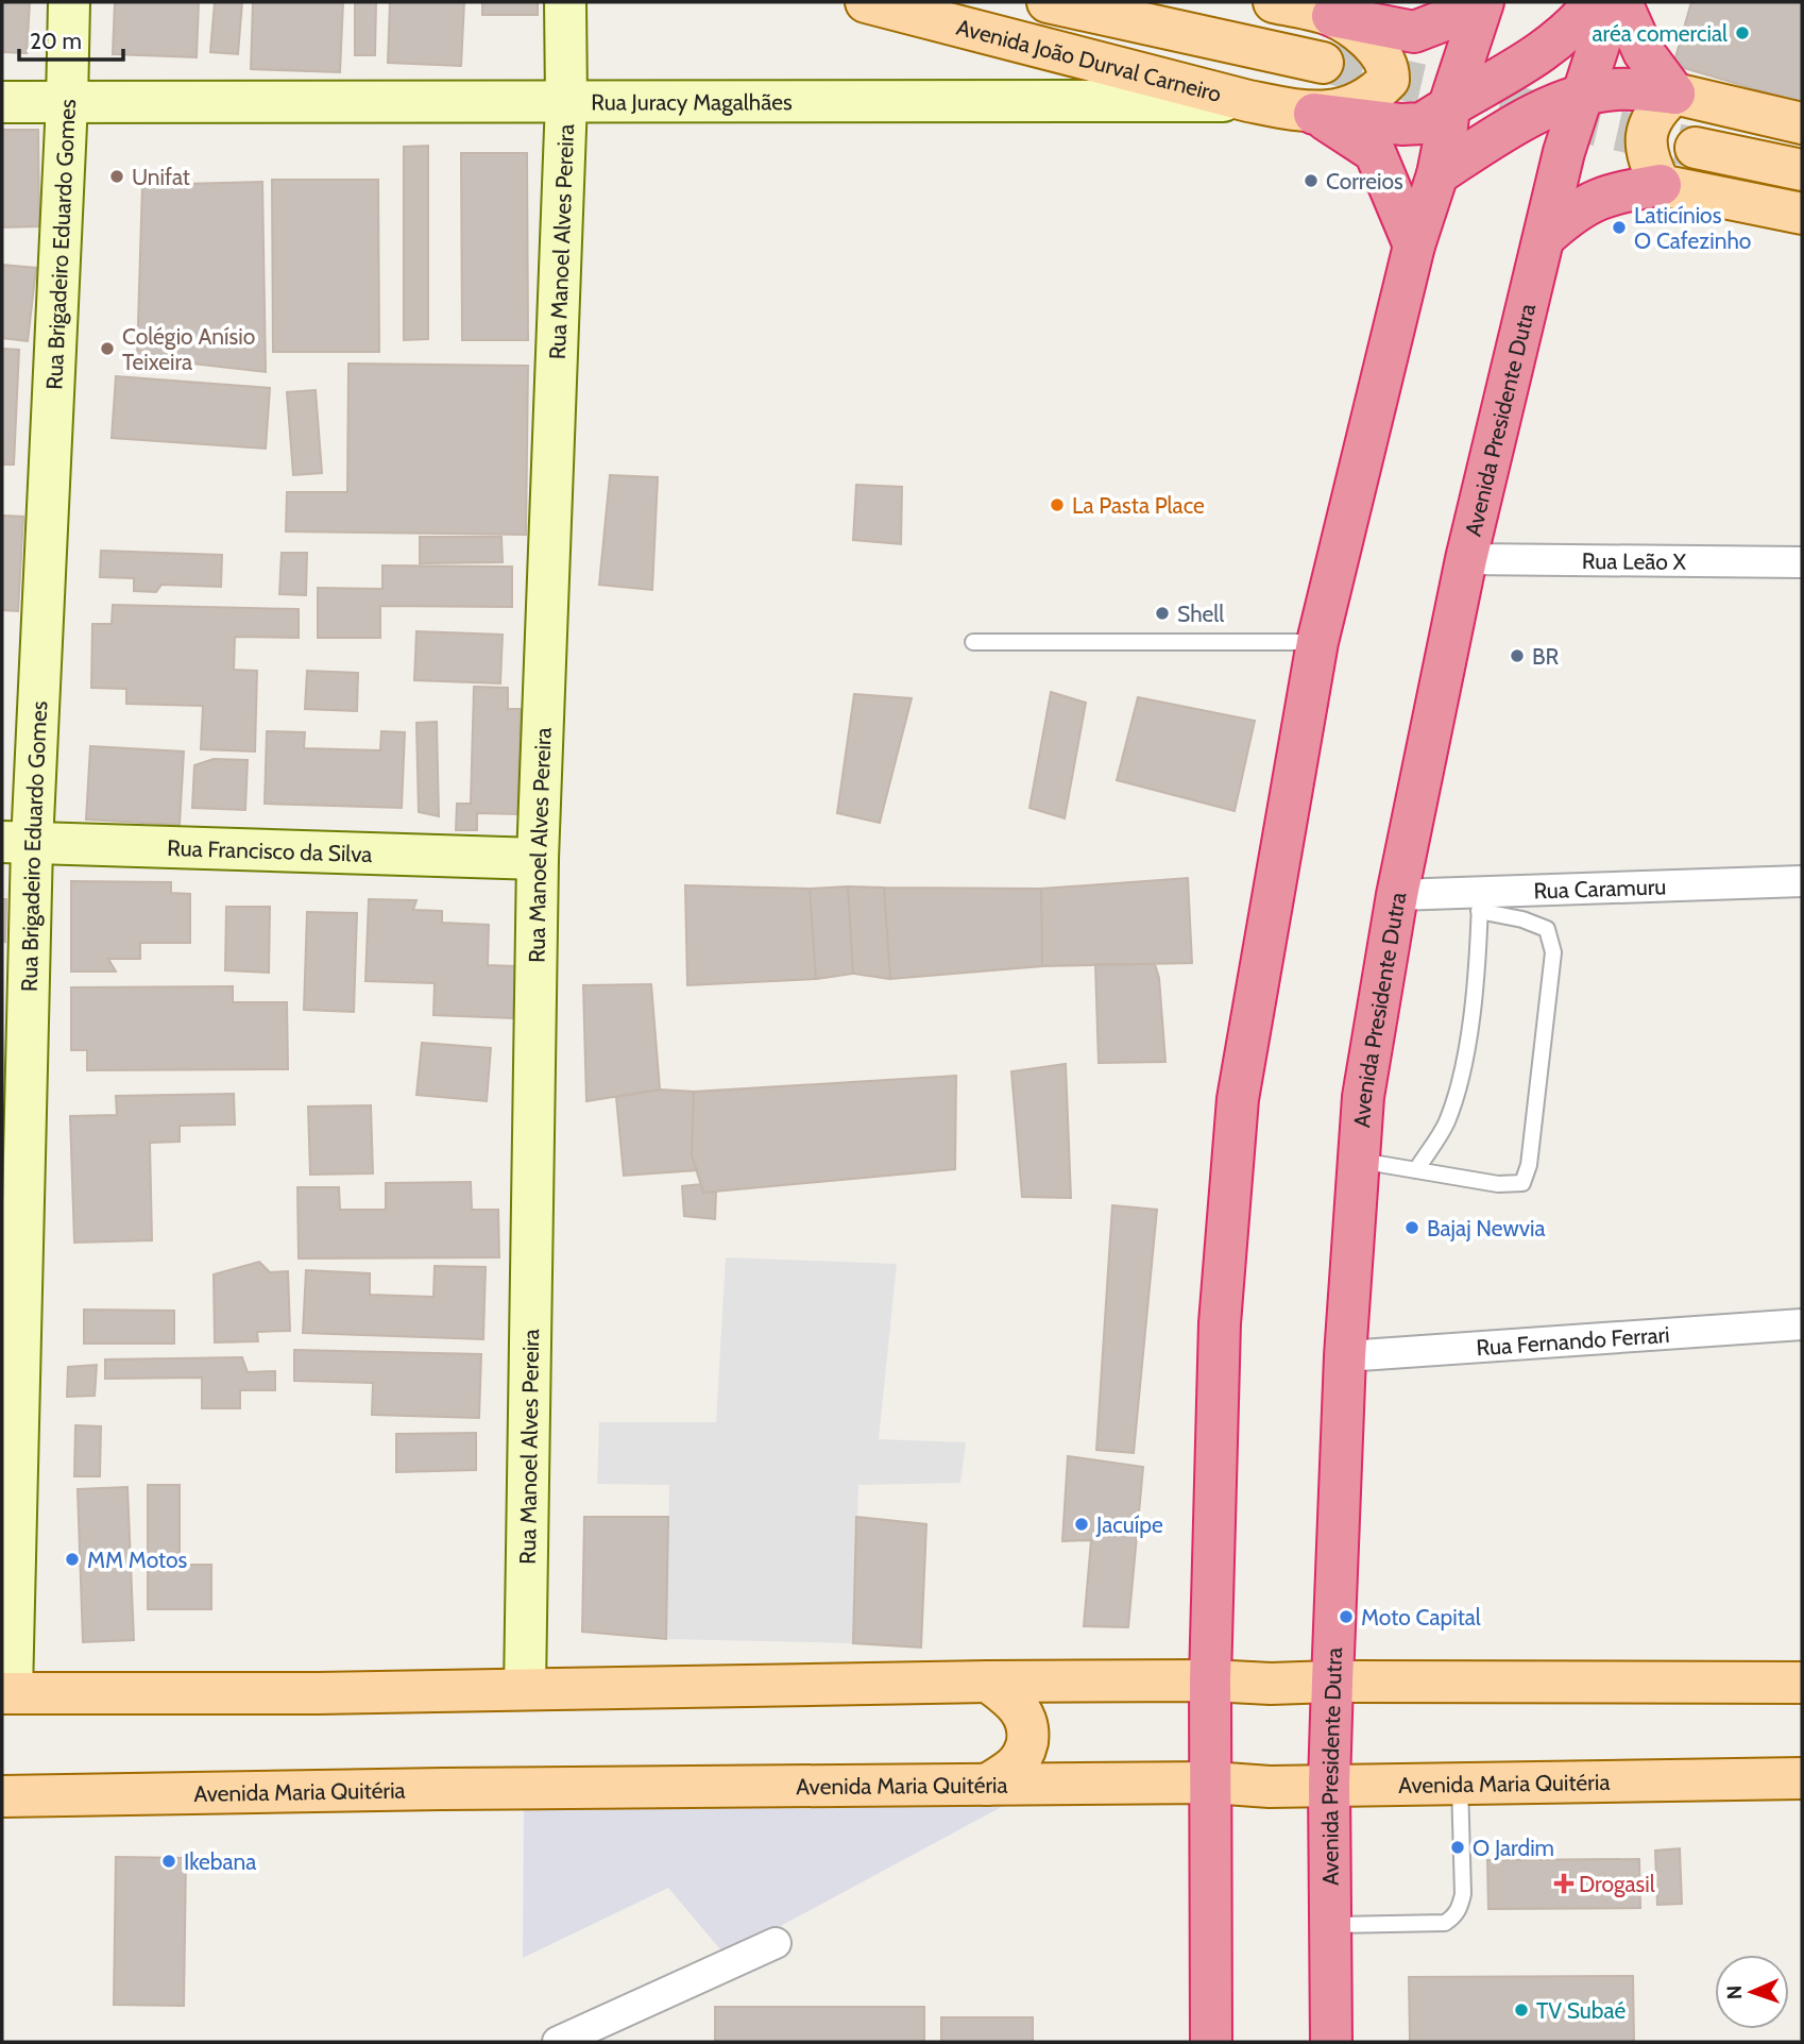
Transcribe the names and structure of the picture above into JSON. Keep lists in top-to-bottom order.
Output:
{
  "streets": {
    "highway": ["Avenida Presidente Dutra"],
    "main road": ["Avenida João Durval Carneiro", "Avenida Maria Quitéria"],
    "street": [
      "Rua Juracy Magalhães",
      "Rua Manoel Alves Pereira",
      "Rua Brigadeiro Eduardo Gomes",
      "Rua Leão X",
      "Rua Francisco da Silva",
      "Rua Caramuru",
      "Rua Fernando Ferrari"
    ]
  },
  "crossings": [
    ["Avenida João Durval Carneiro", "Rua Juracy Magalhães"],
    ["Rua Juracy Magalhães", "Rua Manoel Alves Pereira"],
    ["Rua Juracy Magalhães", "Rua Brigadeiro Eduardo Gomes"],
    ["Rua Manoel Alves Pereira", "Rua Francisco da Silva"],
    ["Rua Brigadeiro Eduardo Gomes", "Rua Francisco da Silva"],
    ["Avenida Presidente Dutra", "Rua Leão X"],
    ["Avenida Presidente Dutra", "Rua Caramuru"],
    ["Avenida Presidente Dutra", "Rua Fernando Ferrari"],
    ["Avenida Presidente Dutra", "Avenida Maria Quitéria"]
  ],
  "places": {
    "other": [
      "aréa comercial",
      "Unifat",
      "Correios",
      "Laticínios O Cafezinho",
      "Colégio Anísio Teixeira",
      "La Pasta Place",
      "Shell",
      "BR",
      "Bajaj Newvia",
      "Jacuípe",
      "MM Motos",
      "Moto Capital",
      "O Jardim",
      "Ikebana",
      "TV Subaé"
    ],
    "health": ["Drogasil"]
  },
  "scale_bar": "20 m",
  "north": "left"
}
